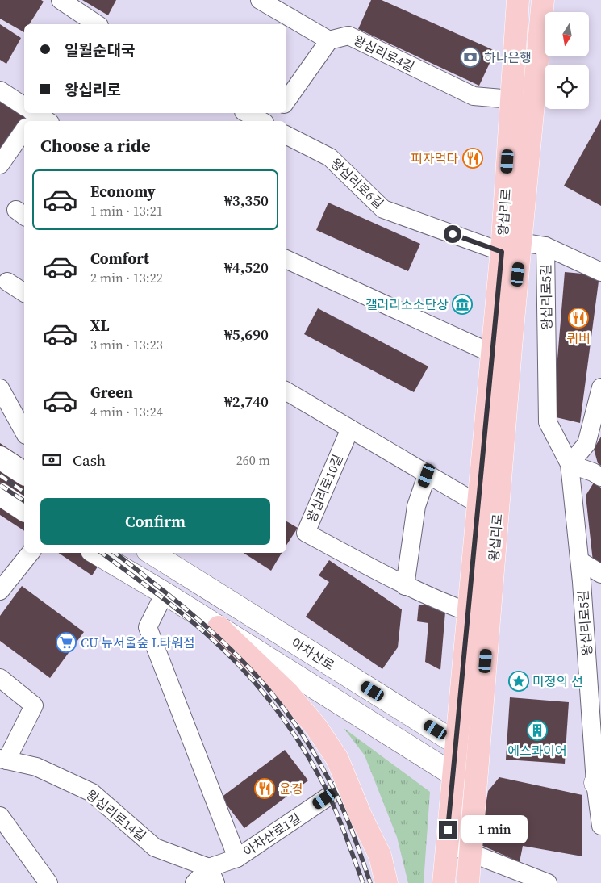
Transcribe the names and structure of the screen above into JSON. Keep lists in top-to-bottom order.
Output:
{
  "streets": {
    "main road": ["왕십리로", "아차산로"],
    "street": [
      "왕십리로4길",
      "왕십리로6길",
      "왕십리로5길",
      "왕십리로10길",
      "왕십리로14길",
      "아차산로1길"
    ]
  },
  "crossings": [
    ["왕십리로4길", "왕십리로"],
    ["왕십리로6길", "왕십리로"],
    ["왕십리로", "왕십리로5길"],
    ["왕십리로", "왕십리로10길"],
    ["왕십리로", "아차산로"],
    ["왕십리로14길", "아차산로1길"]
  ],
  "places": {
    "bank": ["하나은행"],
    "restaurant": ["피자먹다", "퀴버", "윤경"],
    "museum": ["갤러리소소단상"],
    "supermarket": ["CU 뉴서울숲 L타워점"],
    "place": ["미정의 선"],
    "building": ["에스콰이어"]
  },
  "north": "bottom",
  "page": {
    "banner": ["일월순대국", "왕십리로"],
    "heading": "Choose a ride",
    "list": [
      {
        "name": "Economy",
        "note": "1 min · 13:21",
        "value": "₩3,350"
      },
      {
        "name": "Comfort",
        "note": "2 min · 13:22",
        "value": "₩4,520"
      },
      {
        "name": "XL",
        "note": "3 min · 13:23",
        "value": "₩5,690"
      },
      {
        "name": "Green",
        "note": "4 min · 13:24",
        "value": "₩2,740"
      }
    ],
    "pay": ["Cash", "260 m"],
    "buttons": "Confirm",
    "bubble": "1 min"
  }
}
